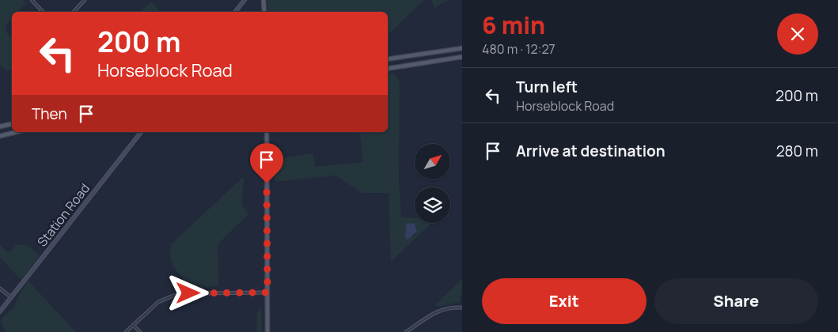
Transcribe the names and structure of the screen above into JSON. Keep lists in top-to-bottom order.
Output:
{
  "streets": {
    "main road": ["Station Road"]
  },
  "north": "top right",
  "page": {
    "heading": ["6 min", "480 m · 12:27"],
    "turn": ["200 m", "Horseblock Road"],
    "list": [
      {
        "name": "Turn left",
        "note": "Horseblock Road",
        "value": "200 m"
      },
      {
        "name": "Arrive at destination",
        "value": "280 m"
      }
    ],
    "then": "Then",
    "buttons": ["Exit", "Share"]
  }
}
